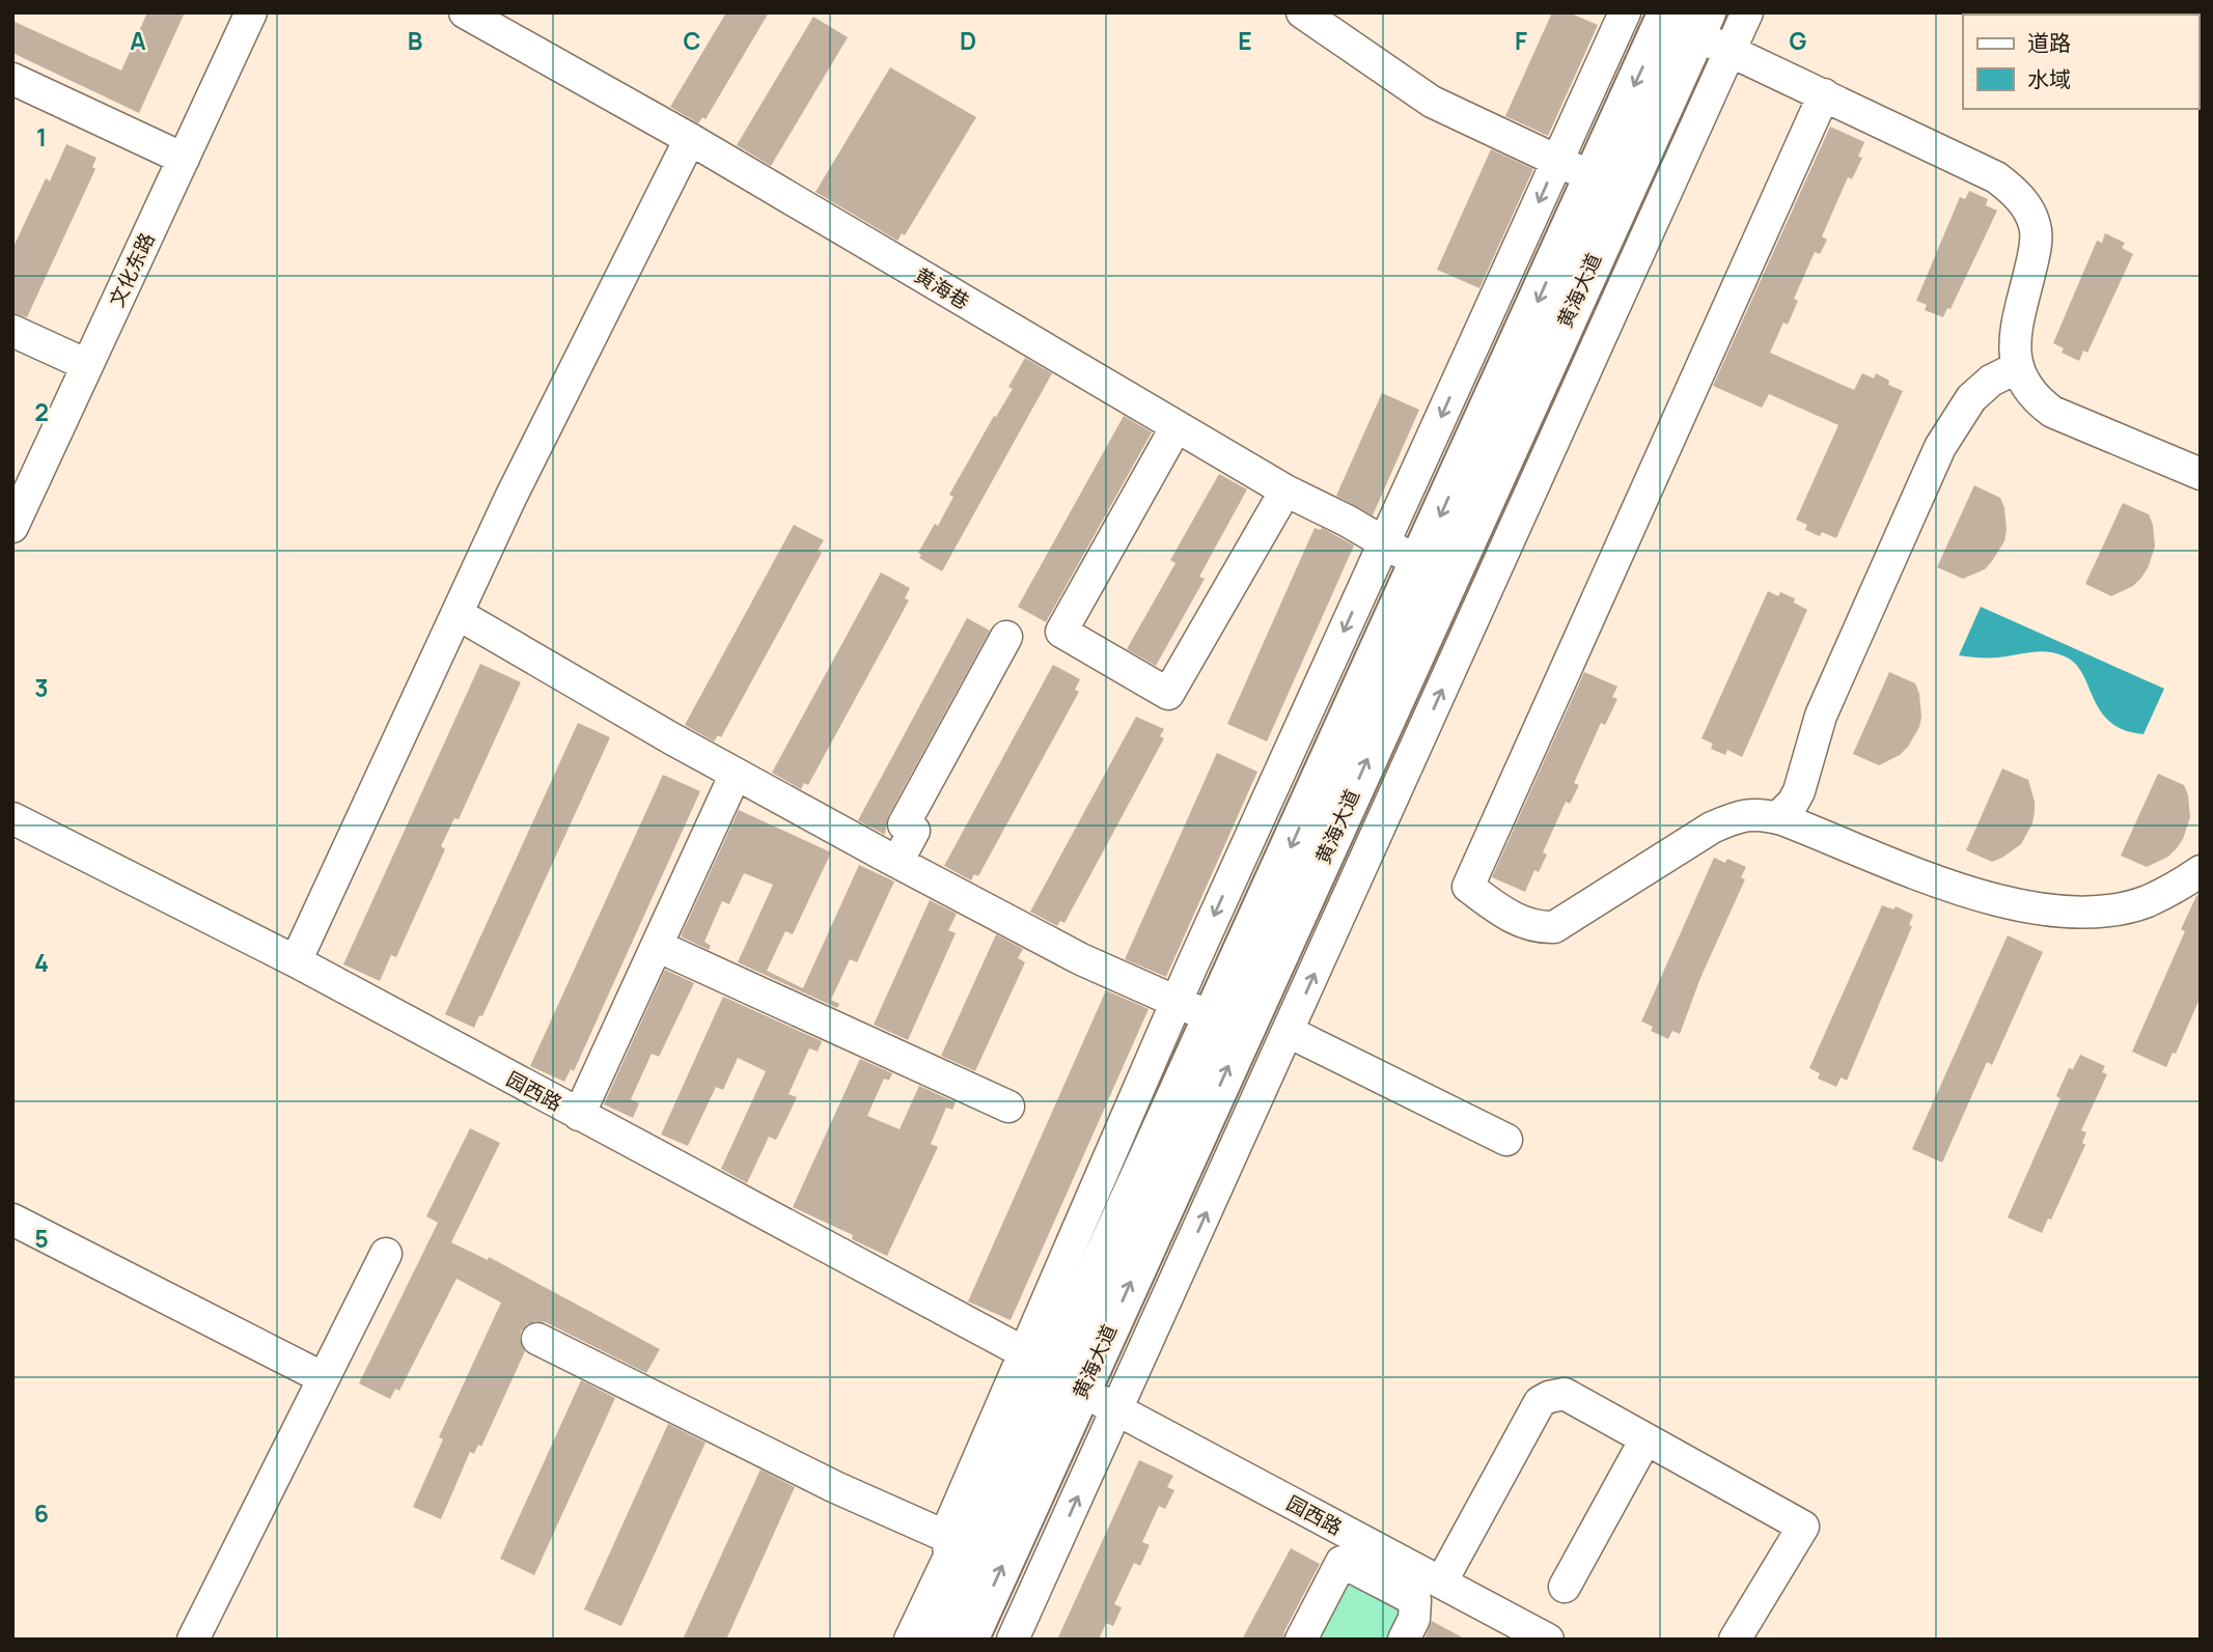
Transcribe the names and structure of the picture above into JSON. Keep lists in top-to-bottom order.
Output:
{
  "streets": {
    "main road": ["黄海大道"],
    "street": ["文化东路", "黄海巷", "园西路"]
  },
  "crossings": [
    ["黄海巷", "黄海大道"],
    ["黄海大道", "园西路"]
  ],
  "legend": ["道路", "水域"],
  "grid": {
    "columns": [
      "A",
      "B",
      "C",
      "D",
      "E",
      "F",
      "G"
    ],
    "rows": [
      "1",
      "2",
      "3",
      "4",
      "5",
      "6"
    ]
  }
}
